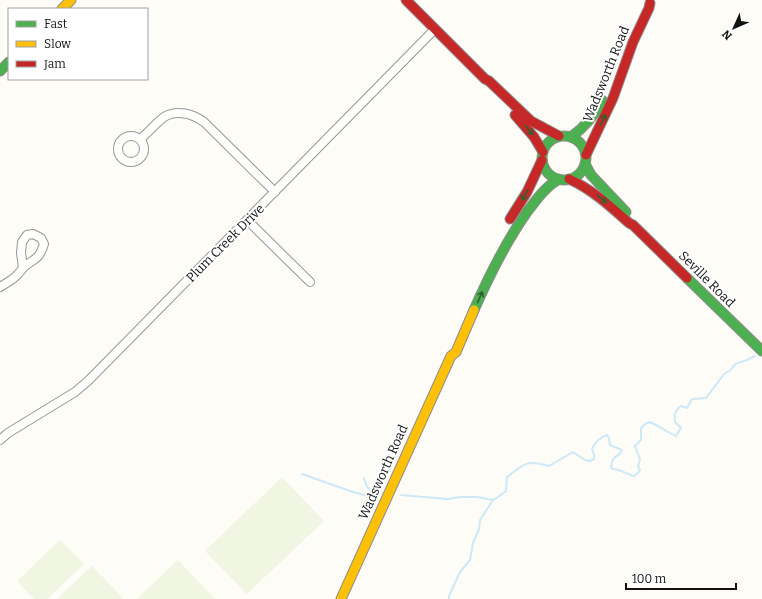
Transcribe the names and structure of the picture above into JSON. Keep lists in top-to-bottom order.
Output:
{
  "streets": {
    "main road": ["Wadsworth Road", "Seville Road"],
    "street": ["Plum Creek Drive"]
  },
  "crossings": [
    ["Wadsworth Road", "Seville Road"]
  ],
  "legend": ["Fast", "Slow", "Jam"],
  "scale_bar": "100 m",
  "north": "bottom left"
}
